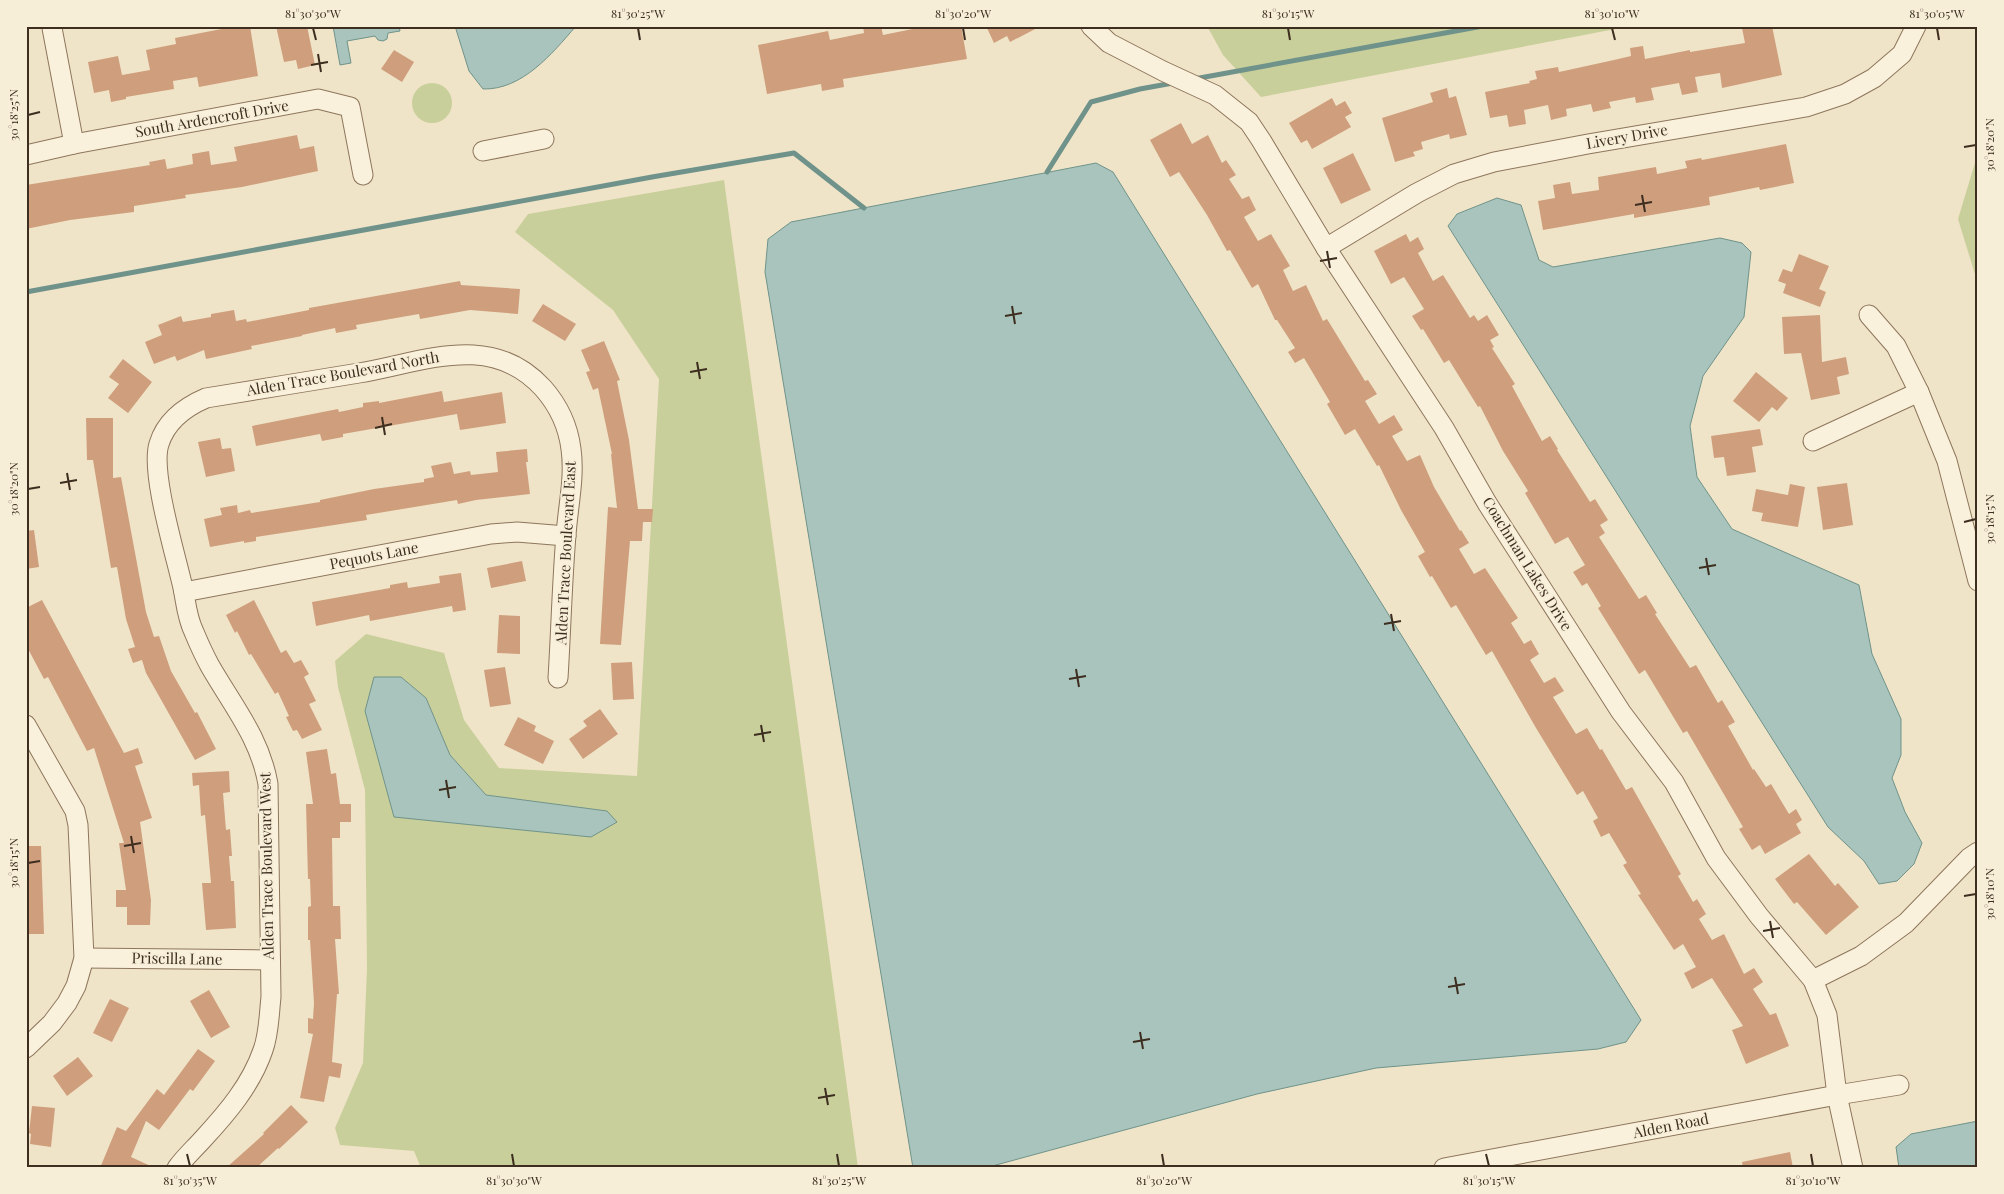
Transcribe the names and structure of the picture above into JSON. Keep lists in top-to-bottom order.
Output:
{
  "streets": {
    "street": [
      "South Ardencroft Drive",
      "Livery Drive",
      "Alden Trace Boulevard North",
      "Alden Trace Boulevard East",
      "Pequots Lane",
      "Coachman Lakes Drive",
      "Alden Trace Boulevard West",
      "Priscilla Lane",
      "Alden Road"
    ]
  },
  "crossings": [
    ["Livery Drive", "Coachman Lakes Drive"],
    ["Alden Trace Boulevard North", "Alden Trace Boulevard East"],
    ["Alden Trace Boulevard North", "Alden Trace Boulevard West"],
    ["Alden Trace Boulevard East", "Pequots Lane"],
    ["Pequots Lane", "Alden Trace Boulevard West"],
    ["Coachman Lakes Drive", "Alden Road"],
    ["Alden Trace Boulevard West", "Priscilla Lane"]
  ],
  "coordinates": [
    "81°30'30\"W",
    "81°30'25\"W",
    "81°30'20\"W",
    "81°30'15\"W",
    "81°30'10\"W",
    "81°30'05\"W",
    "30°18'25\"N",
    "30°18'20\"N",
    "30°18'15\"N",
    "30°18'10\"N",
    "81°30'35\"W"
  ]
}
